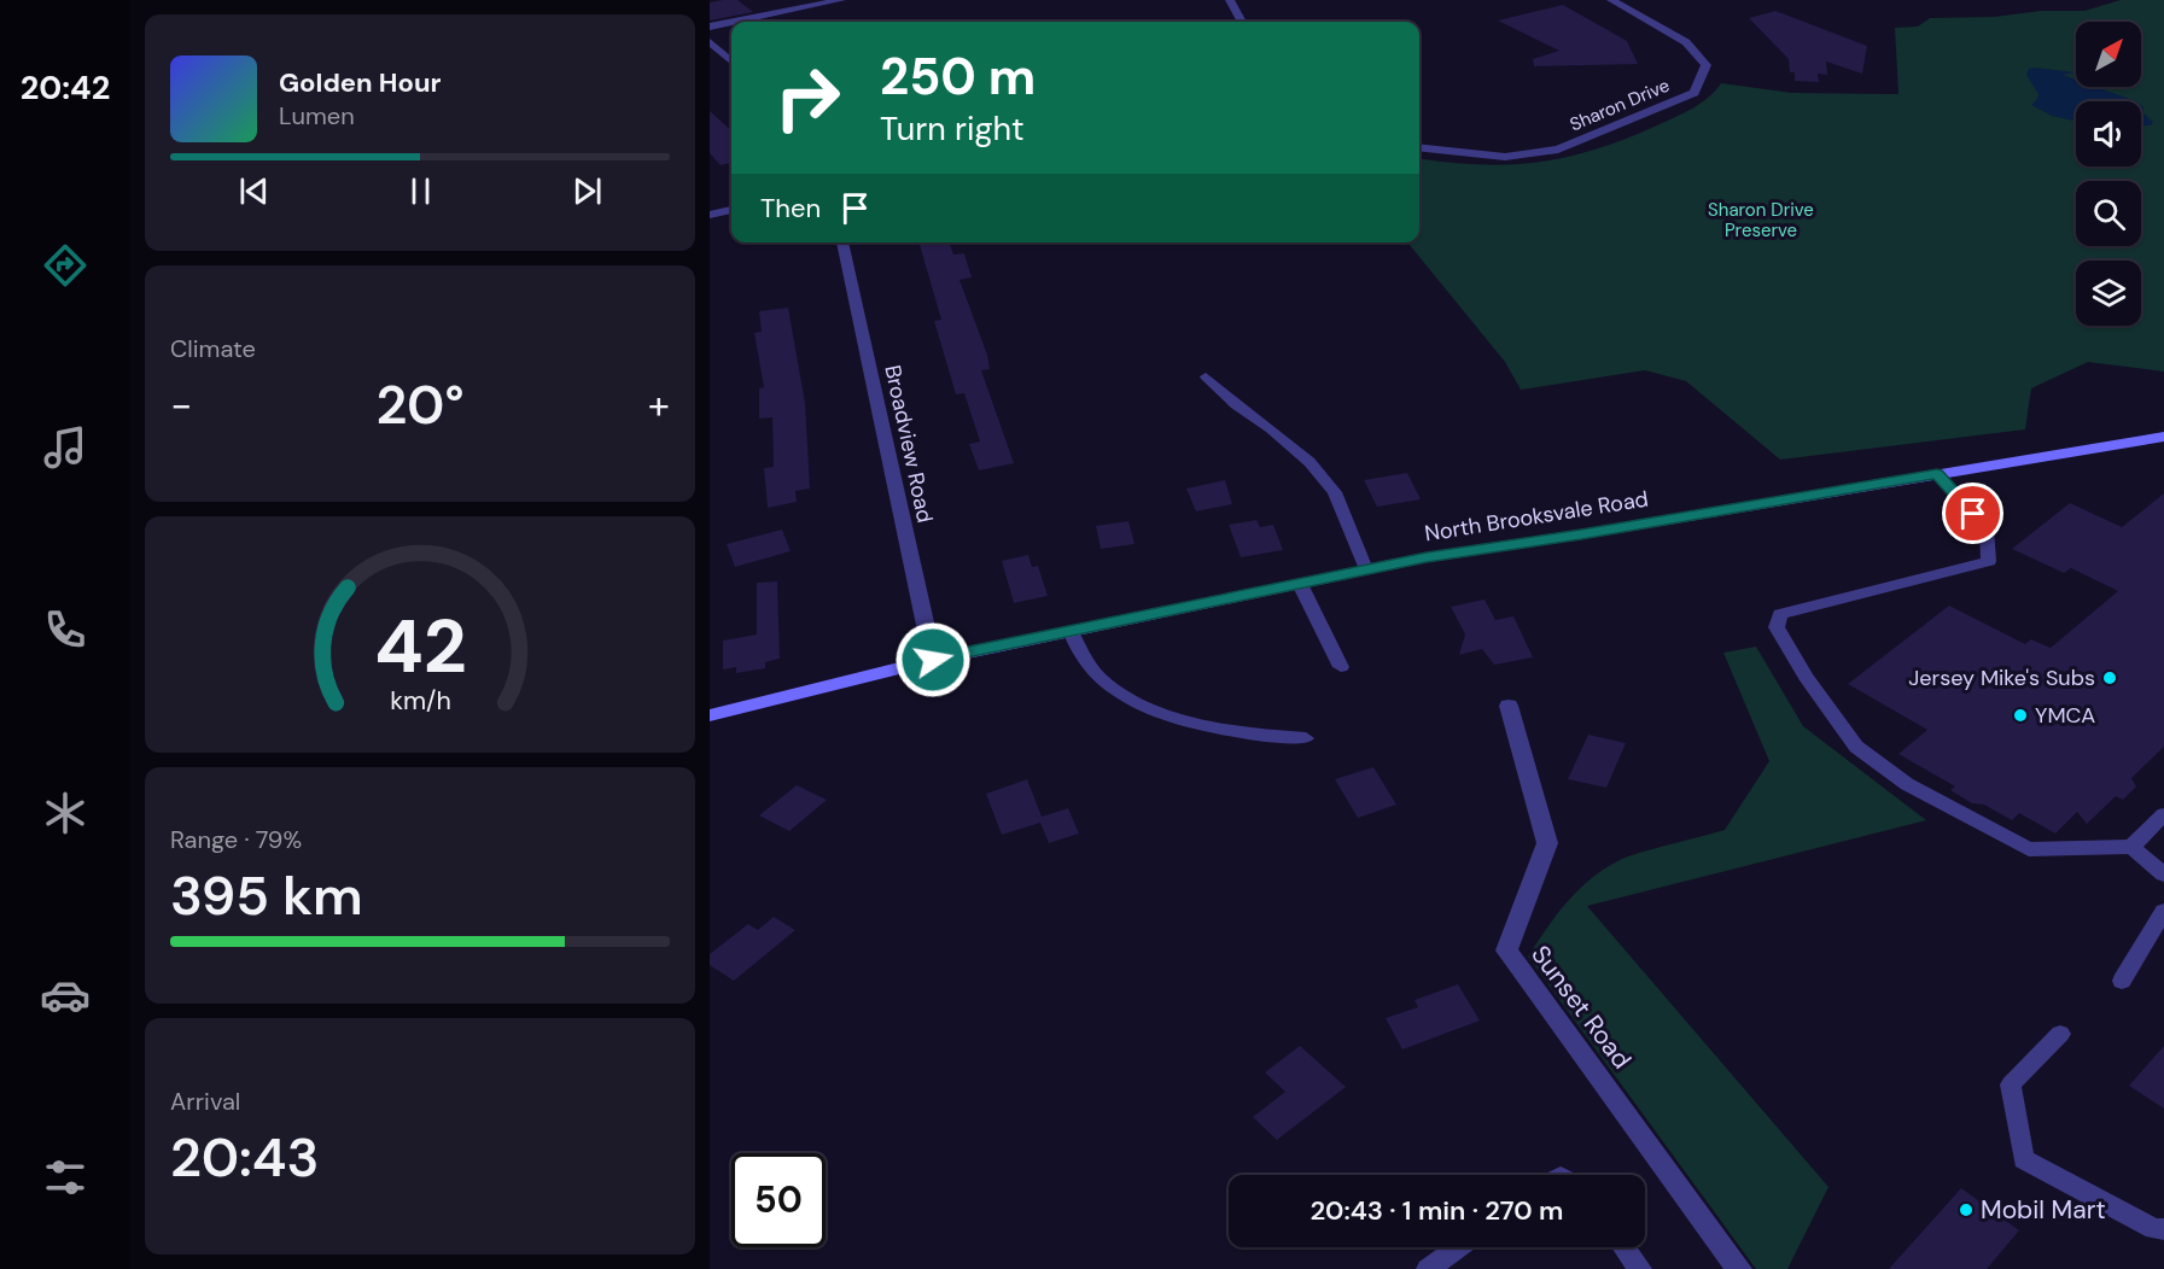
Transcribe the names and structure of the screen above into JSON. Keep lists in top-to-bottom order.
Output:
{
  "streets": {
    "main road": ["North Brooksvale Road"],
    "street": ["Sharon Drive", "Broadview Road", "Sunset Road"]
  },
  "crossings": [
    ["Broadview Road", "North Brooksvale Road"]
  ],
  "parks": ["Sharon Drive Preserve"],
  "places": ["Jersey Mike's Subs", "YMCA", "Mobil Mart"],
  "north": "top right",
  "page": {
    "tabs": "20:42",
    "turn": ["250 m", "Turn right"],
    "song": ["Golden Hour", "Lumen"],
    "then": "Then",
    "tile": [
      "Climate",
      ["Range · 79%", "395 km"],
      ["Arrival", "20:43"]
    ],
    "heat": ["−", "20°", "+"],
    "limit": "50",
    "trip": "20:43 · 1 min · 270 m",
    "gauge": ["42", "km/h"]
  }
}
